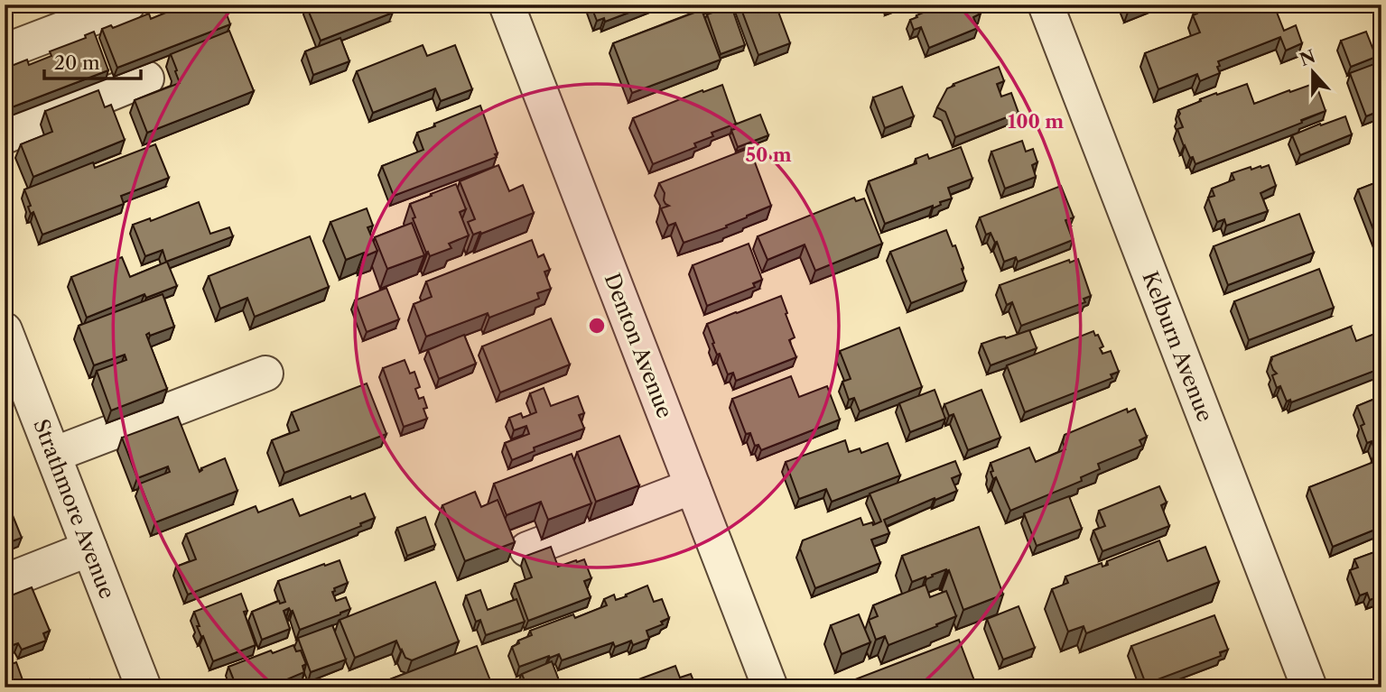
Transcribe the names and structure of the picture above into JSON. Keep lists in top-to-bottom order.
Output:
{
  "streets": {
    "street": ["Denton Avenue", "Kelburn Avenue", "Strathmore Avenue"]
  },
  "scale_bar": "20 m",
  "north": "top",
  "rings": ["100 m", "50 m"]
}
